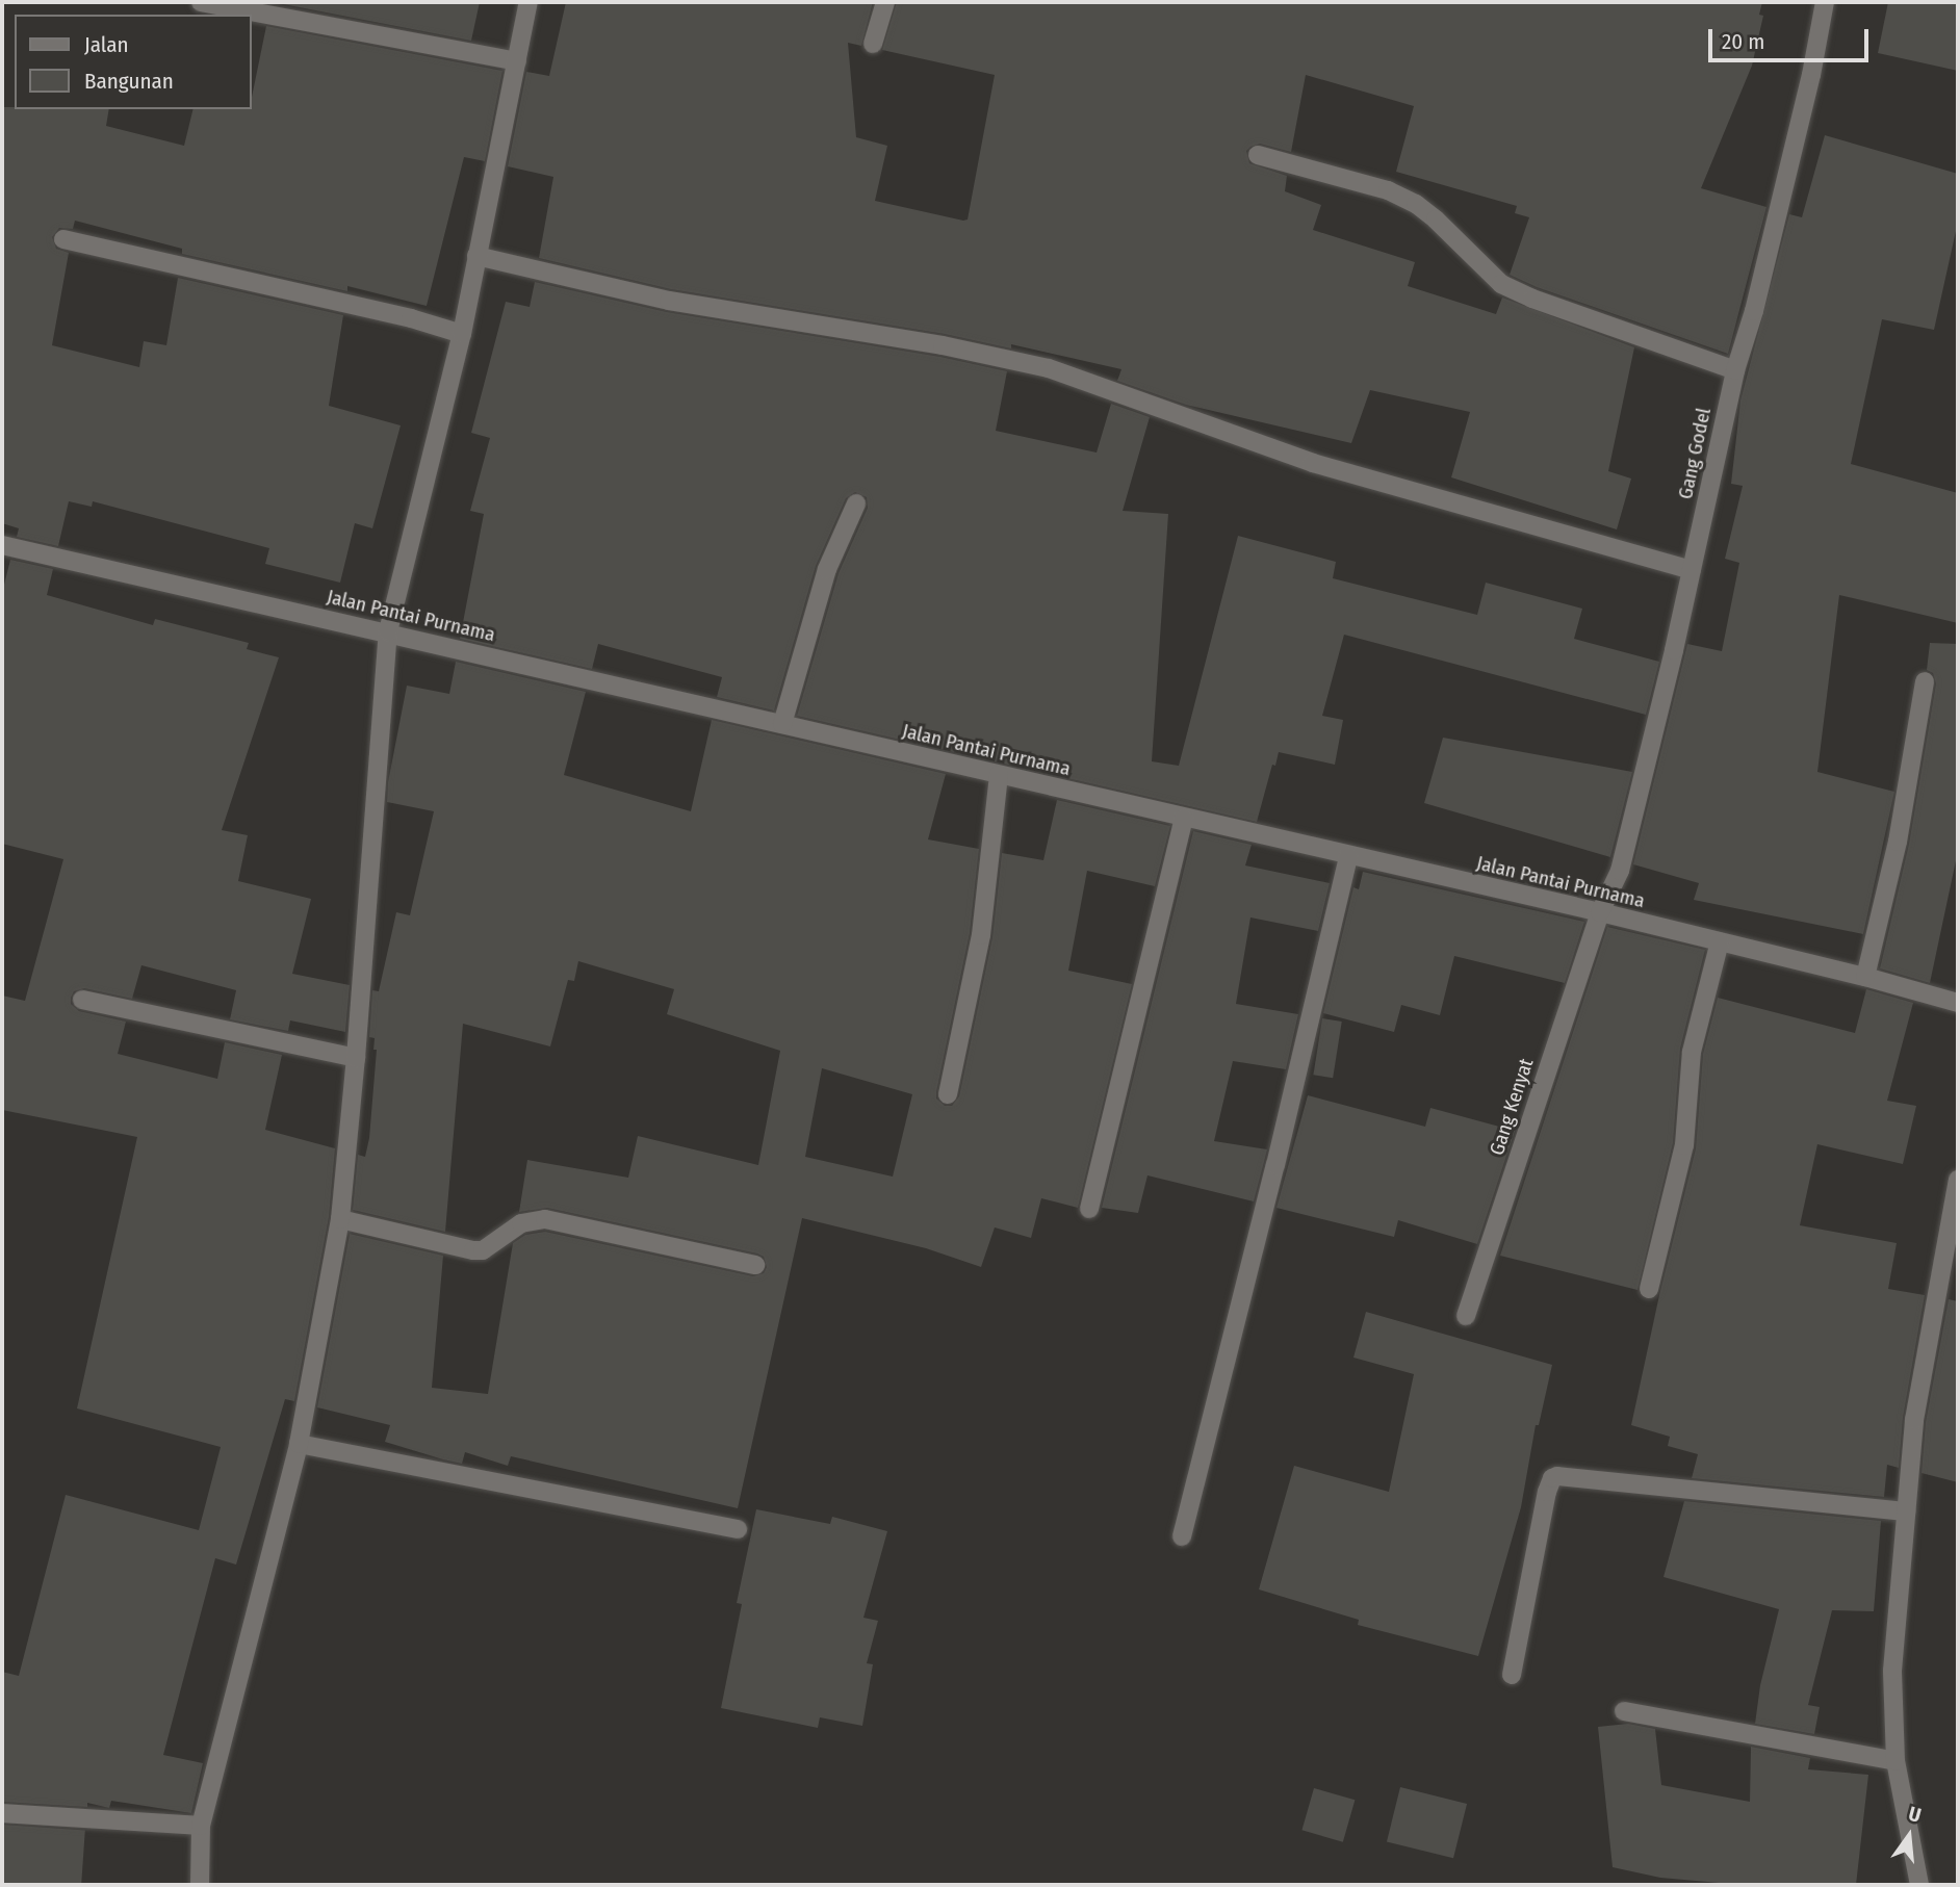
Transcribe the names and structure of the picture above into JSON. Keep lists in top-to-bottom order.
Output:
{
  "streets": {
    "street": ["Gang Godel", "Jalan Pantai Purnama", "Gang Kenyat"]
  },
  "crossings": [
    ["Gang Godel", "Jalan Pantai Purnama"],
    ["Gang Godel", "Gang Kenyat"],
    ["Jalan Pantai Purnama", "Gang Kenyat"]
  ],
  "legend": ["Jalan", "Bangunan"],
  "scale_bar": "20 m",
  "north": "top"
}
